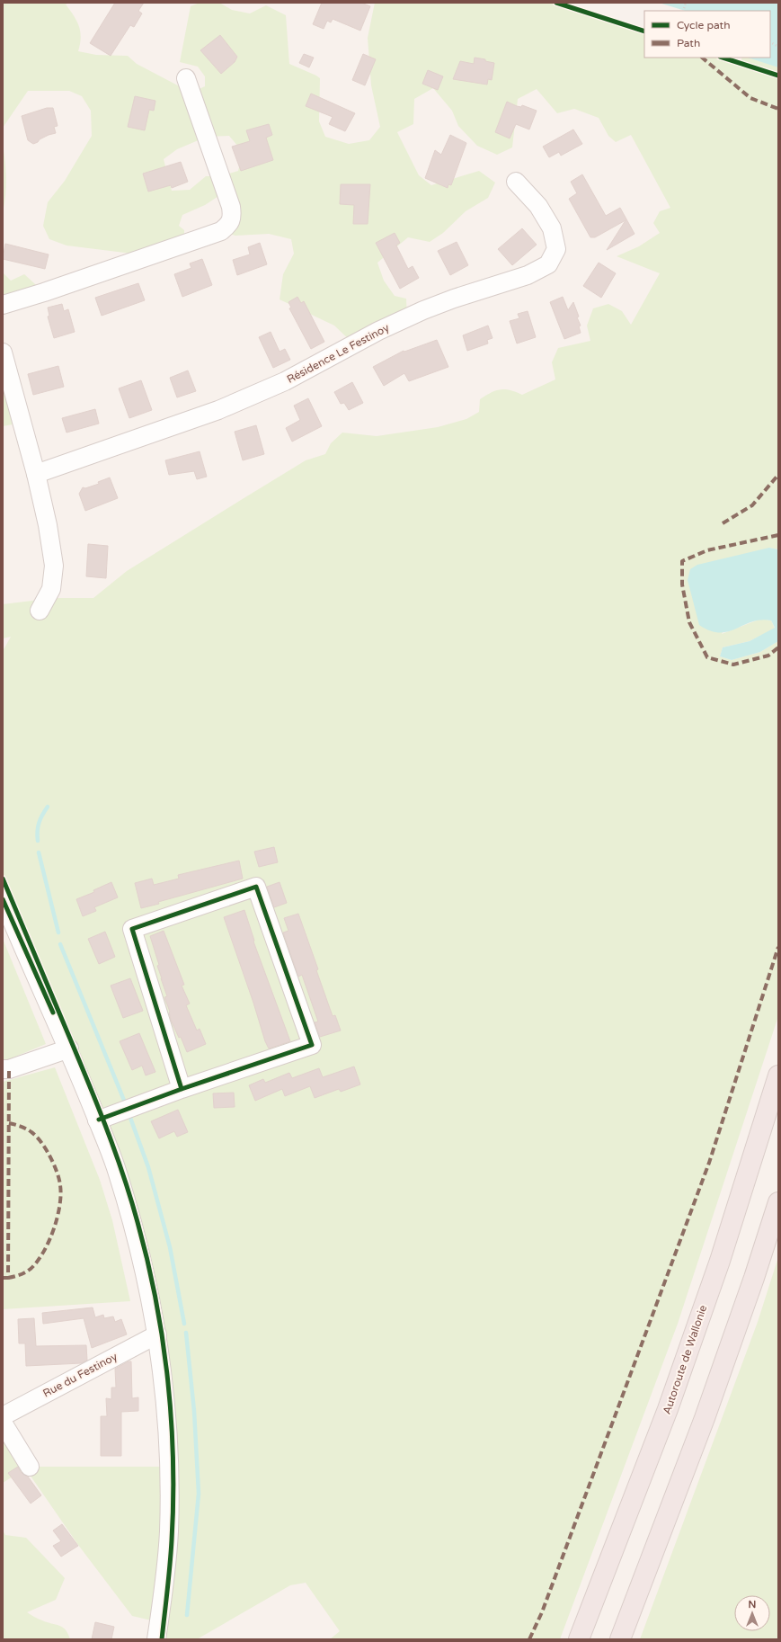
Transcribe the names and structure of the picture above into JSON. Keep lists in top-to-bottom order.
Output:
{
  "streets": {
    "highway": ["Autoroute de Wallonie"],
    "street": ["Résidence Le Festinoy", "Rue du Festinoy"]
  },
  "legend": ["Cycle path", "Path"],
  "north": "top"
}
